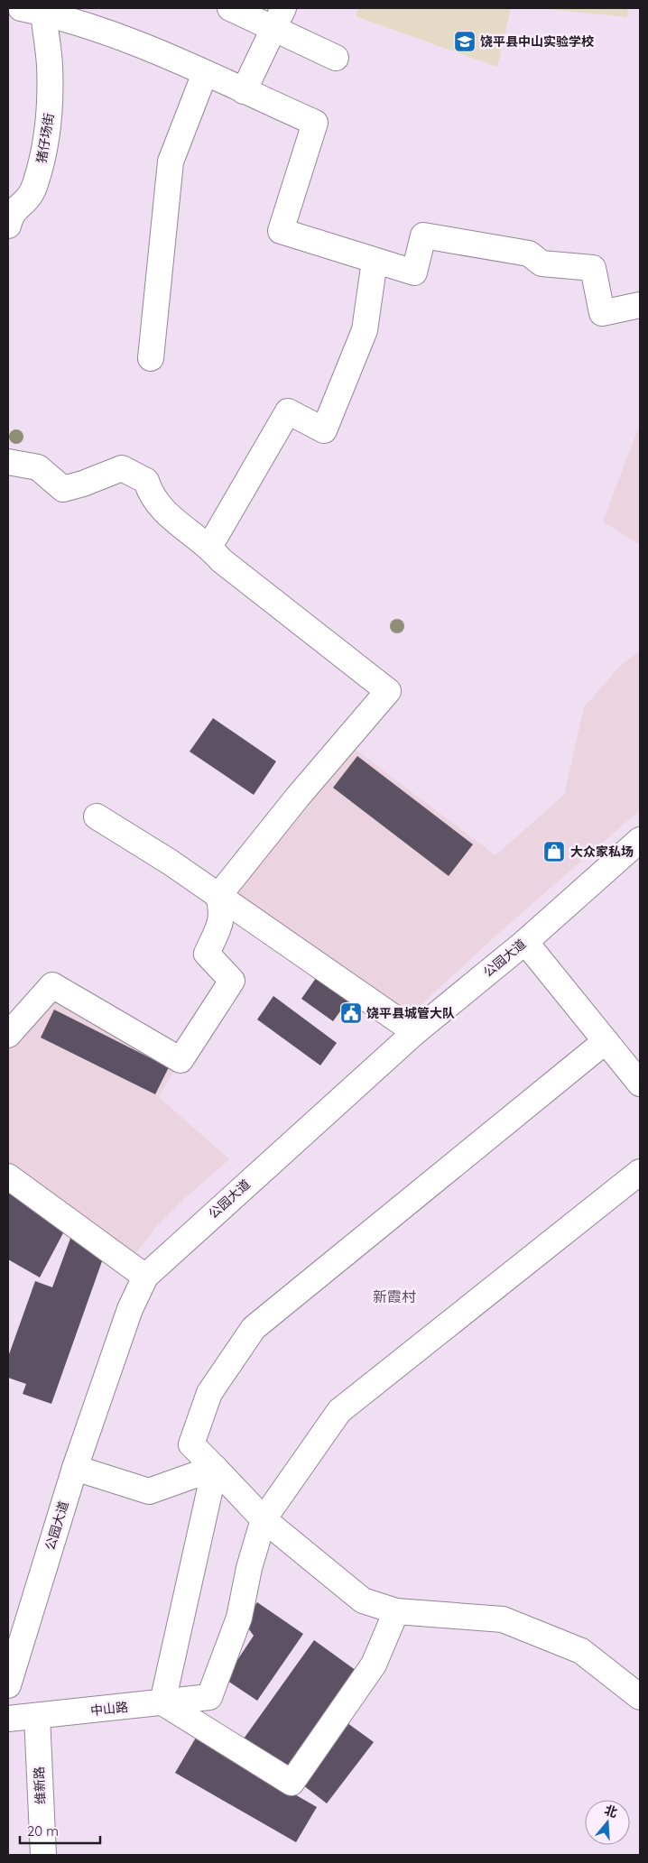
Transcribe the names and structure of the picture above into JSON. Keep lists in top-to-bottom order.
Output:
{
  "streets": {
    "street": [
      "猪仔场街",
      "公园大道",
      "中山路",
      "维新路"
    ]
  },
  "crossings": [
    ["中山路", "维新路"]
  ],
  "districts": ["新霞村"],
  "places": {
    "school or university": ["饶平县中山实验学校"],
    "shop": ["大众家私场"],
    "public building": ["饶平县城管大队"]
  },
  "scale_bar": "20 m",
  "north": "top"
}
